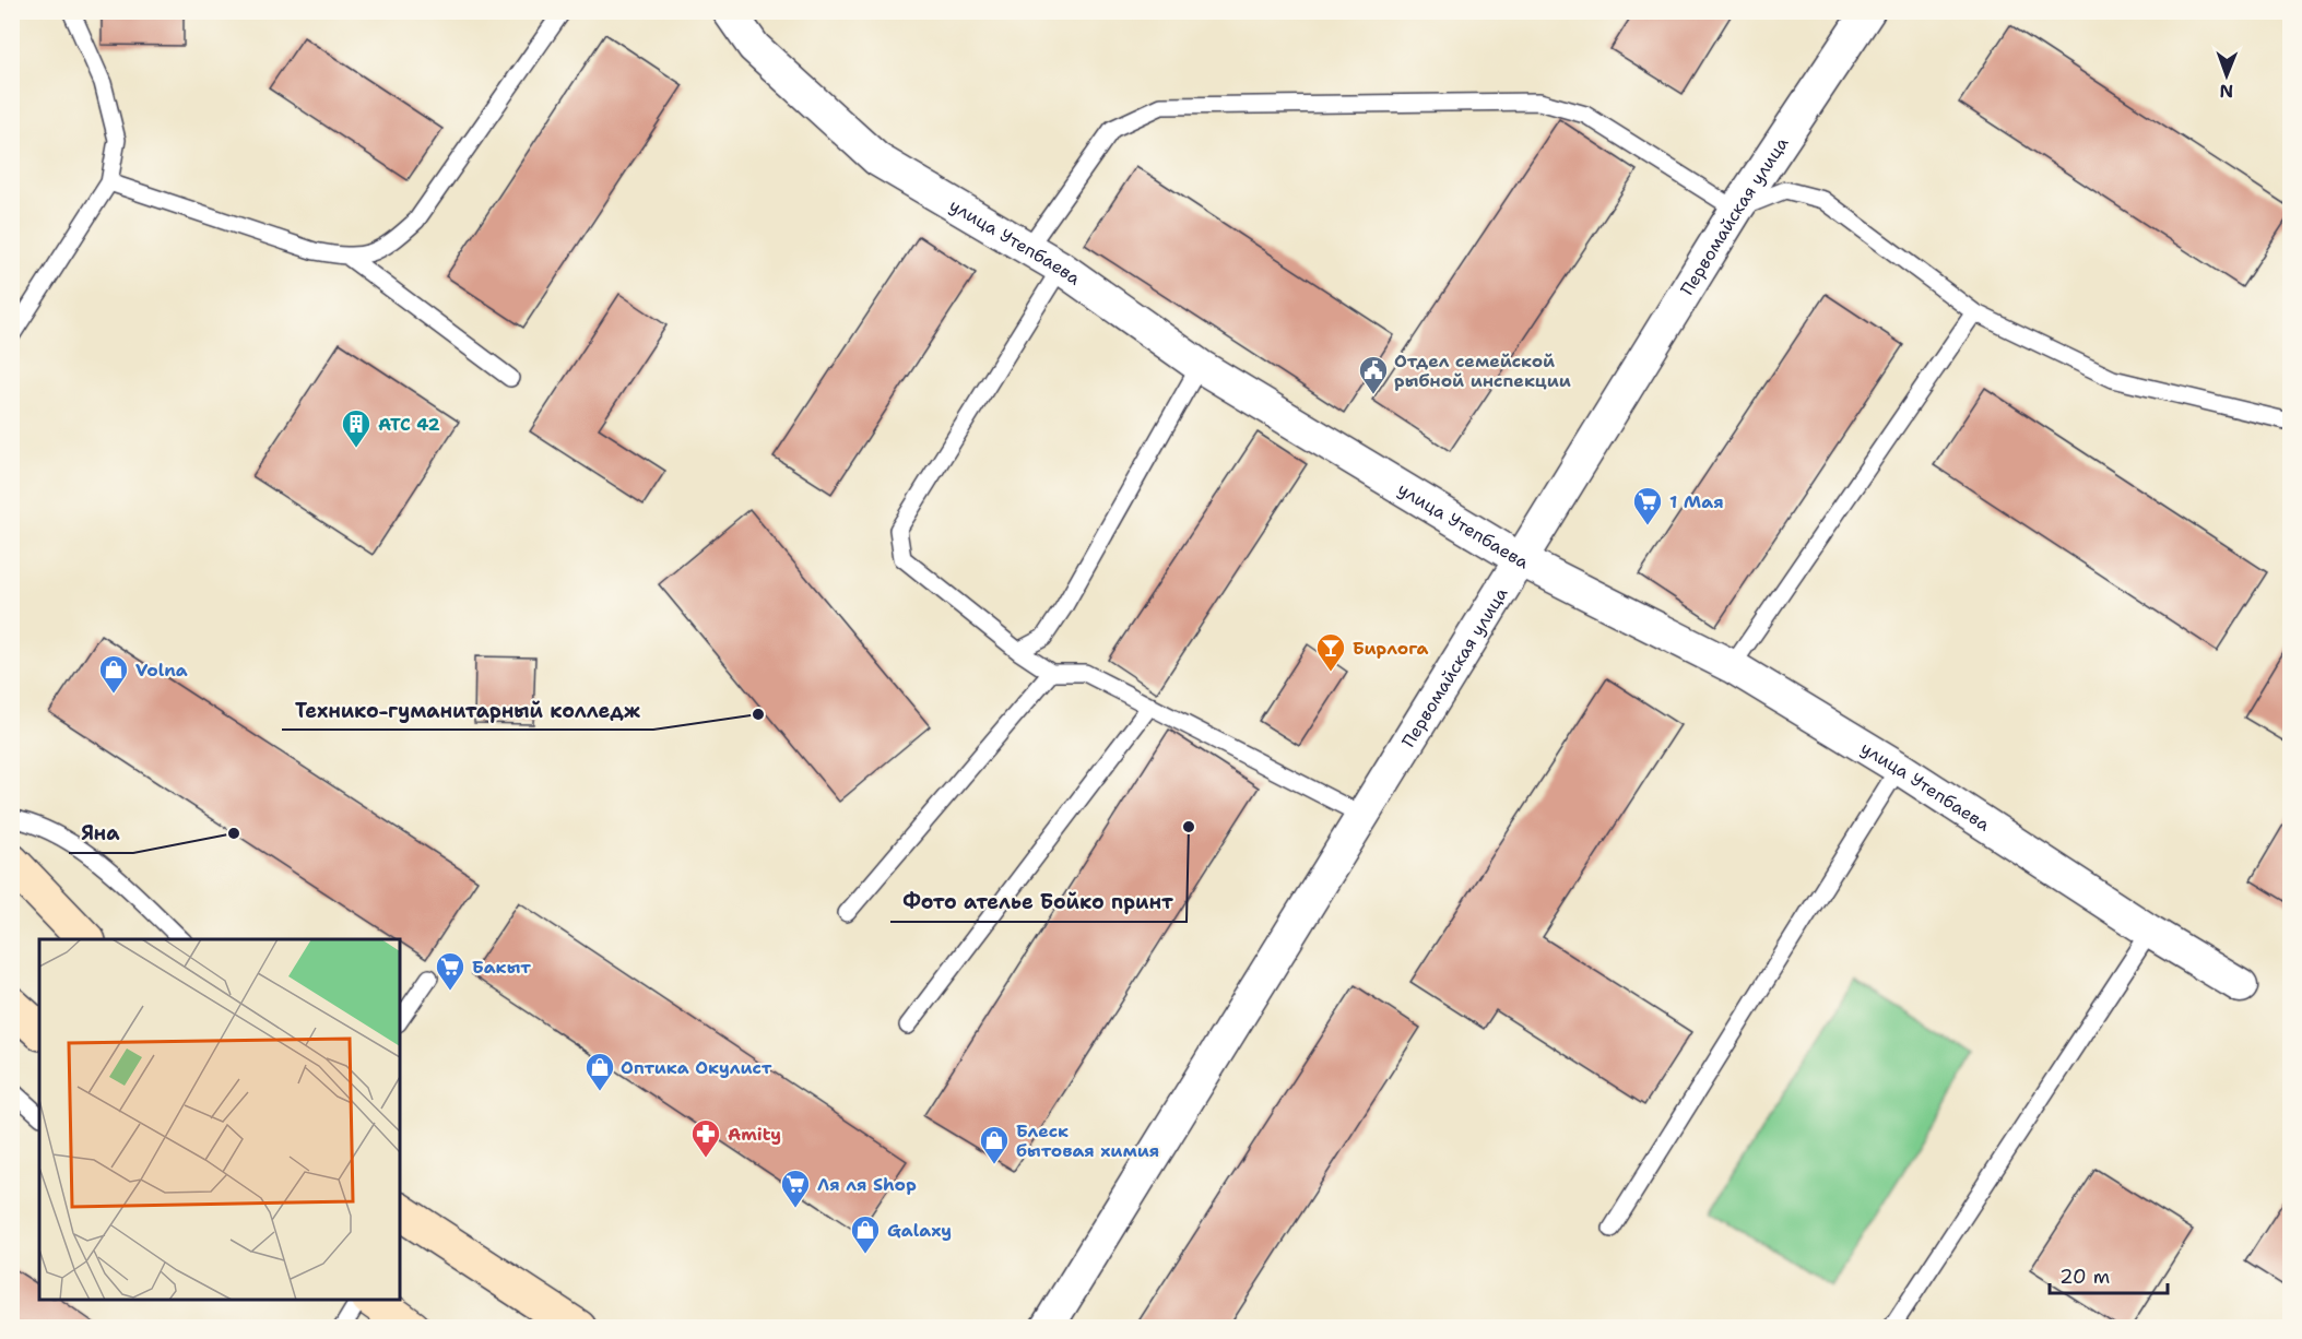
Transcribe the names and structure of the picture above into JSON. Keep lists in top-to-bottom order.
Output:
{
  "streets": {
    "street": ["Первомайская улица", "улица Утепбаева"]
  },
  "crossings": [
    ["Первомайская улица", "улица Утепбаева"]
  ],
  "places": {
    "public building": ["Отдел семейской рыбной инспекции"],
    "building": ["АТС 42"],
    "supermarket": ["1 Мая", "Бакыт", "Ля ля Shop"],
    "bar": ["Бирлога"],
    "shop": [
      "Volna",
      "Оптика Окулист",
      "Блеск бытовая химия",
      "Galaxy"
    ],
    "other": ["Технико-гуманитарный колледж", "Фото ателье Бойко принт", "Яна"],
    "pharmacy": ["Amity"]
  },
  "scale_bar": "20 m",
  "north": "bottom"
}
